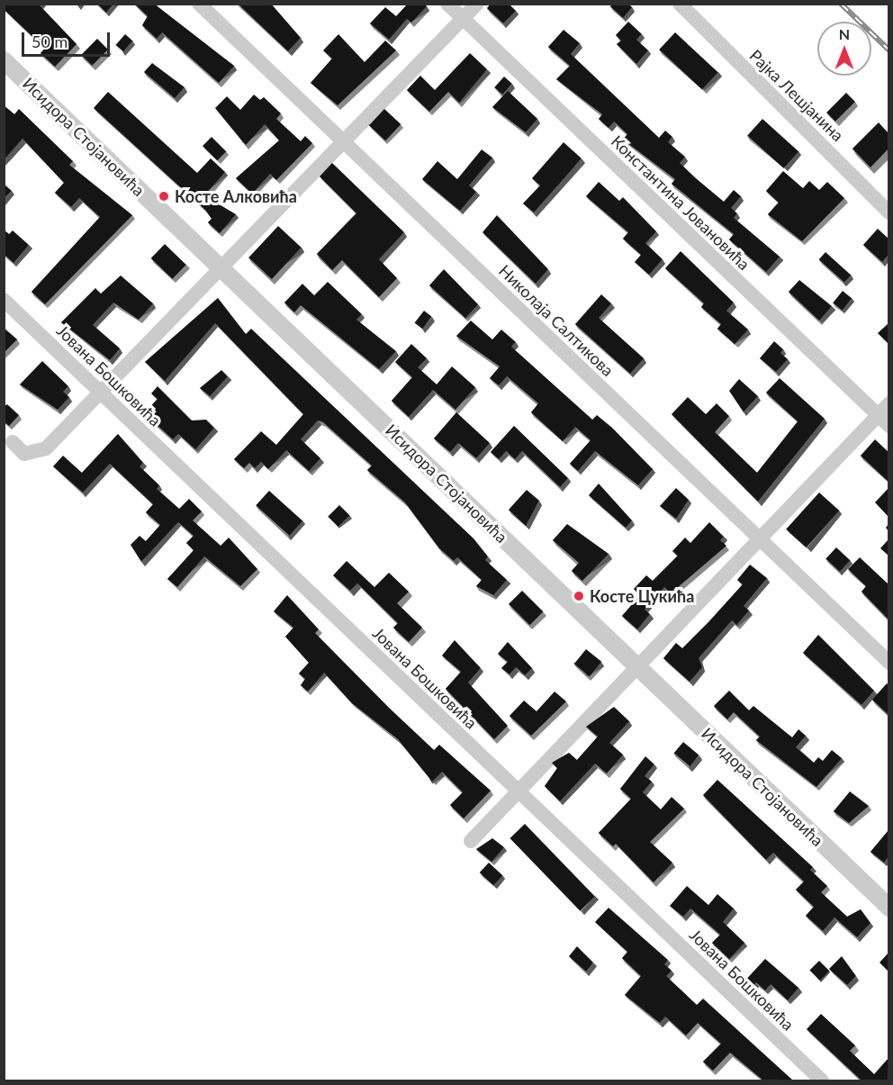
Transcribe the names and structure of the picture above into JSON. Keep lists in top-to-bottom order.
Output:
{
  "streets": {
    "street": [
      "Рајка Лешјанина",
      "Исидора Стојановића",
      "Константина Јовановића",
      "Николаја Салтикова",
      "Јована Бошковића"
    ]
  },
  "places": ["Косте Алковића", "Косте Цукића"],
  "scale_bar": "50 m",
  "north": "top"
}
